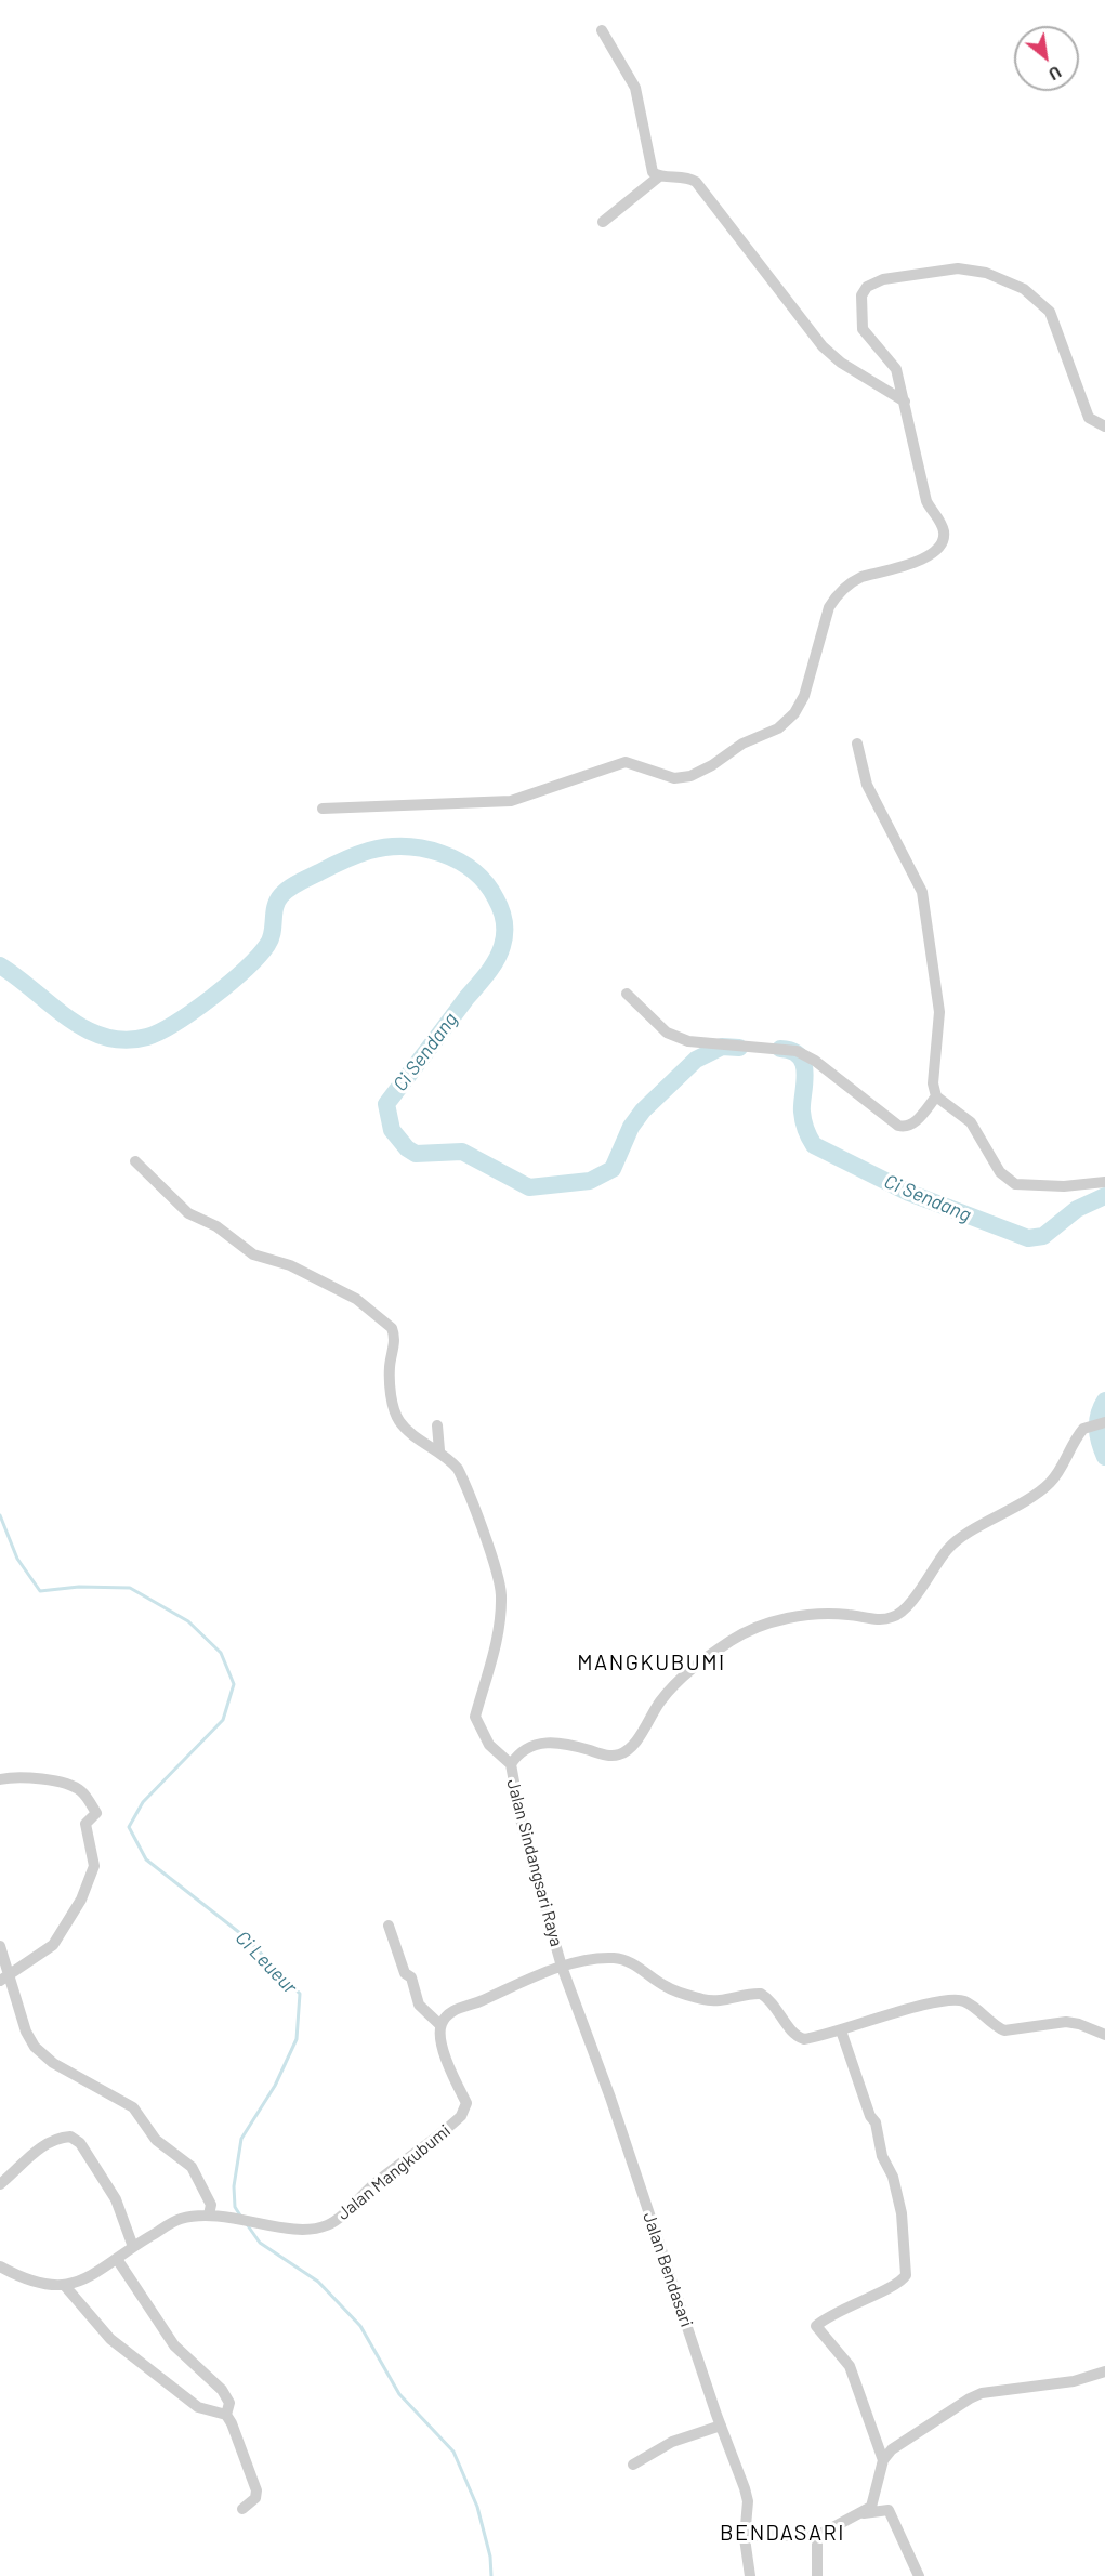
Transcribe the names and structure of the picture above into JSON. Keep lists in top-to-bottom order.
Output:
{
  "streets": {
    "street": ["Jalan Sindangsari Raya", "Jalan Mangkubumi", "Jalan Bendasari"]
  },
  "crossings": [
    ["Jalan Sindangsari Raya", "Jalan Bendasari"]
  ],
  "districts": ["MANGKUBUMI", "BENDASARI"],
  "water": ["Ci Sendang", "Ci Leueur"],
  "north": "bottom right"
}
